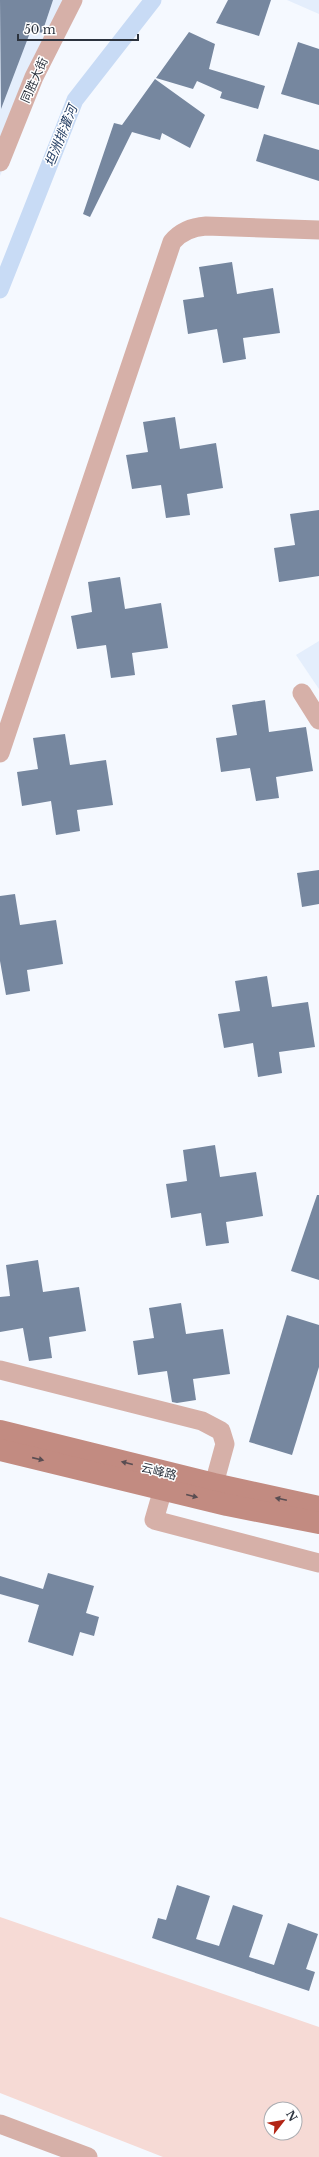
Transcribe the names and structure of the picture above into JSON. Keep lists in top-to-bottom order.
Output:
{
  "streets": {
    "street": ["同胜大街", "云峰路"]
  },
  "water": ["坦洲排灌河"],
  "scale_bar": "50 m",
  "north": "top right"
}
